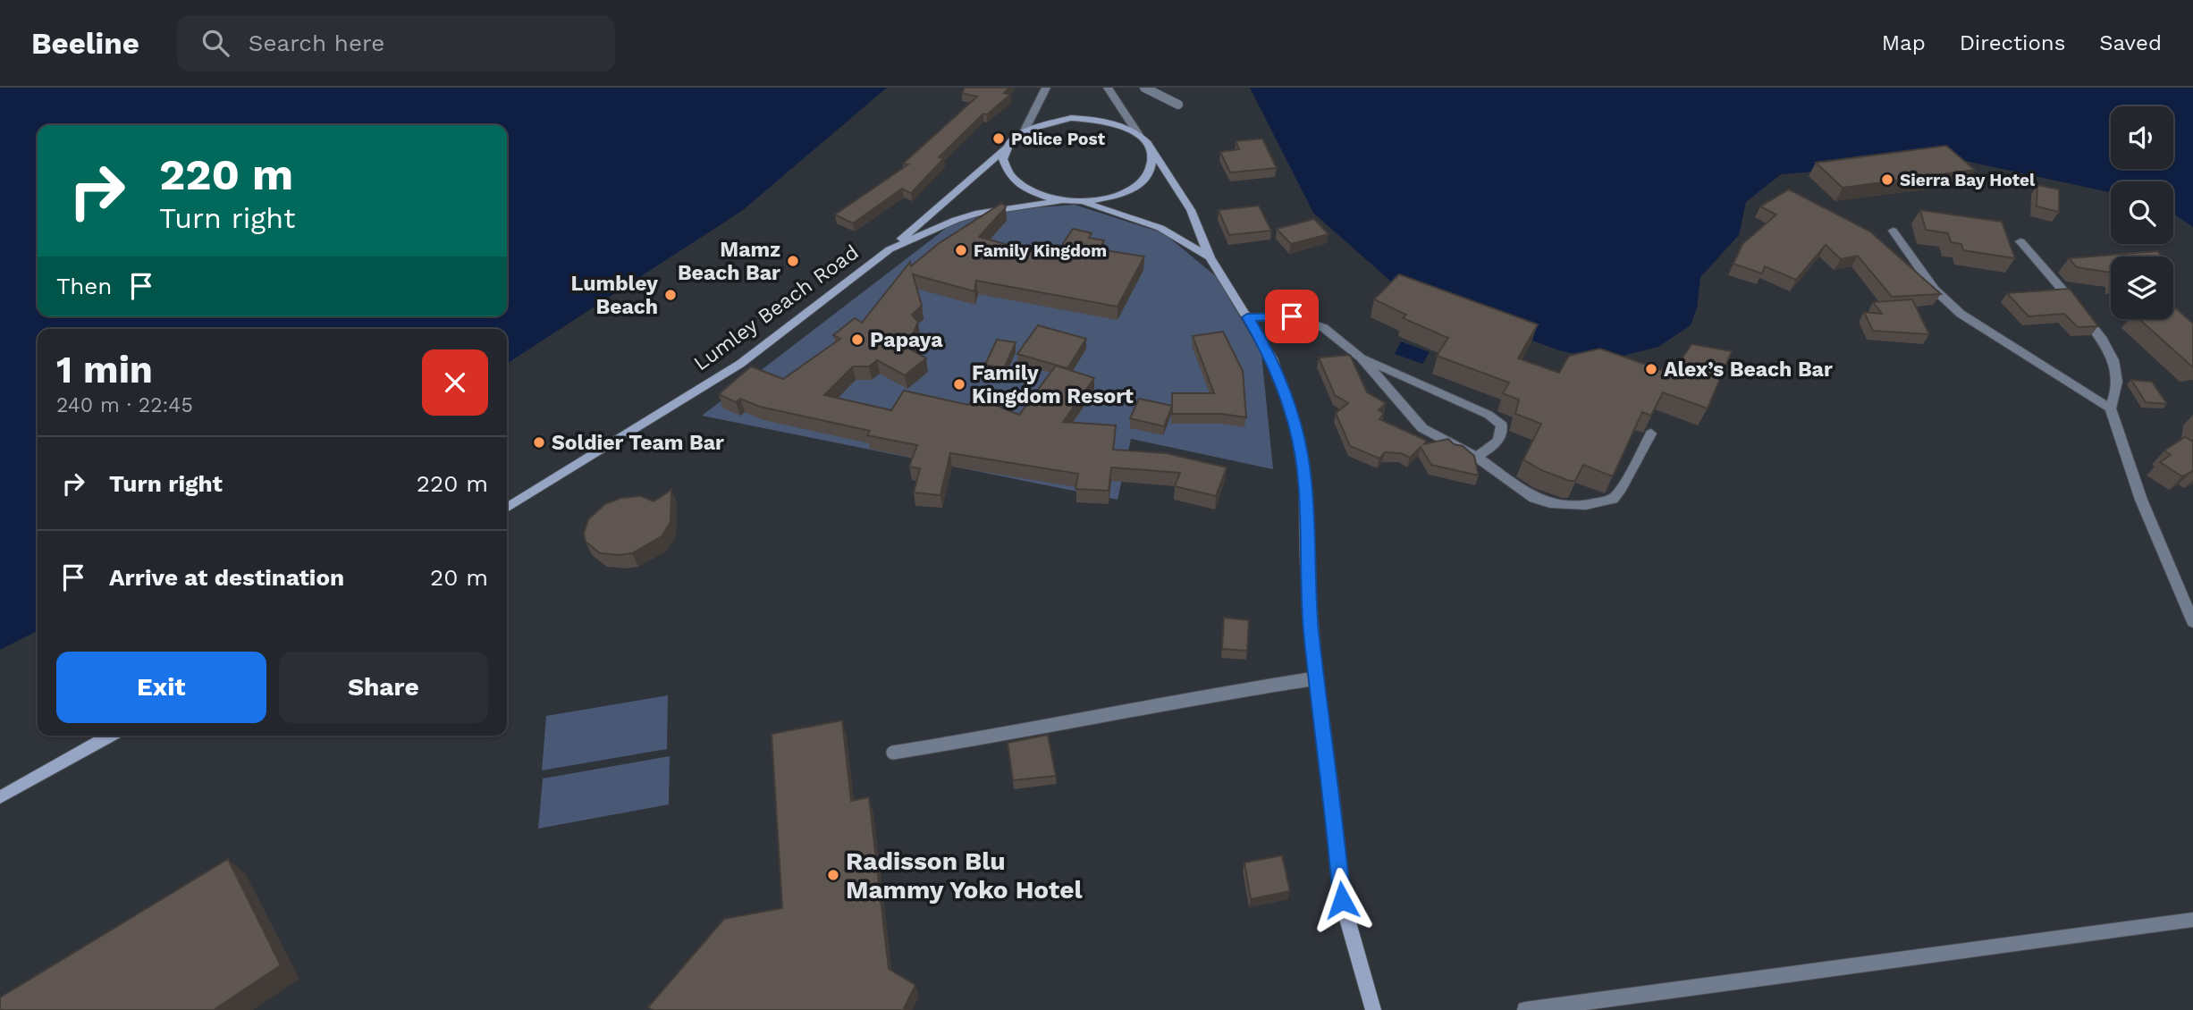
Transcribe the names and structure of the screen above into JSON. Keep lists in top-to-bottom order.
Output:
{
  "streets": {
    "main road": ["Lumley Beach Road"]
  },
  "places": [
    "Police Post",
    "Sierra Bay Hotel",
    "Family Kingdom",
    "Mamz Beach Bar",
    "Lumbley Beach",
    "Papaya",
    "Alex’s Beach Bar",
    "Family Kingdom Resort",
    "Soldier Team Bar",
    "Radisson Blu Mammy Yoko Hotel"
  ],
  "page": {
    "header": "Beeline",
    "search": "Search here",
    "nav": ["Map", "Directions", "Saved"],
    "turn": ["220 m", "Turn right"],
    "then": "Then",
    "heading": ["1 min", "240 m · 22:45"],
    "list": [
      {
        "name": "Turn right",
        "value": "220 m"
      },
      {
        "name": "Arrive at destination",
        "value": "20 m"
      }
    ],
    "buttons": ["Exit", "Share"]
  }
}
